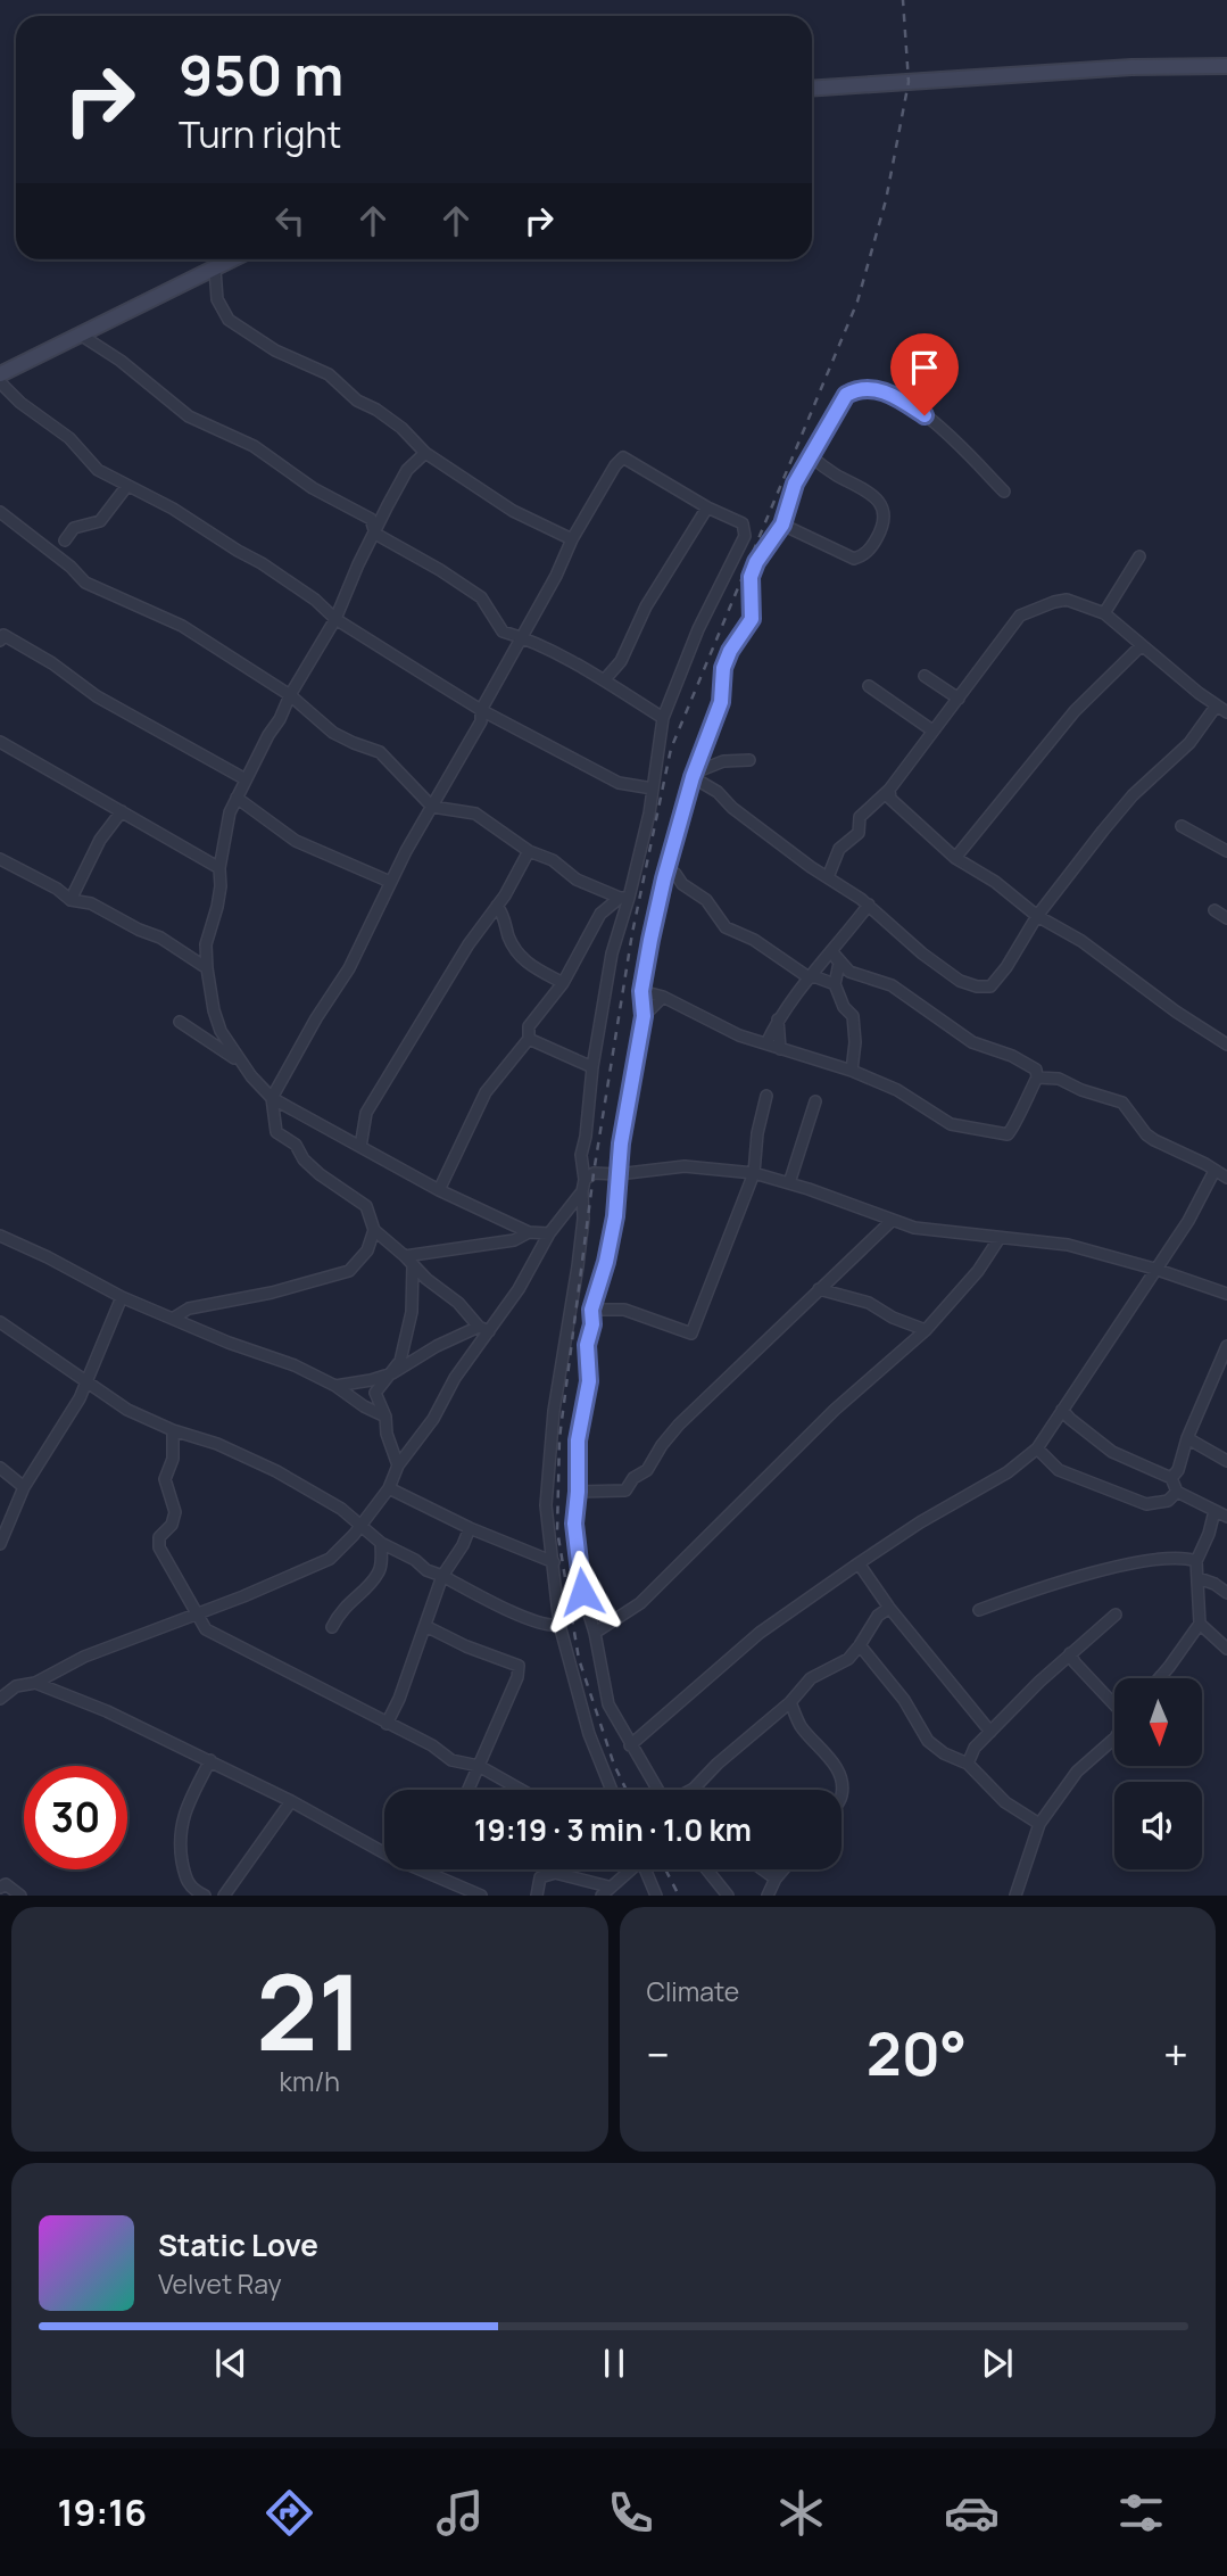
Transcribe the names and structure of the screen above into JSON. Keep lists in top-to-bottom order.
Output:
{
  "north": "bottom",
  "page": {
    "turn": ["950 m", "Turn right"],
    "limit": "30",
    "trip": "19:19 · 3 min · 1.0 km",
    "tile": [
      ["21", "km/h"],
      "Climate"
    ],
    "heat": ["−", "20°", "+"],
    "song": ["Static Love", "Velvet Ray"],
    "tabs": "19:16"
  }
}
